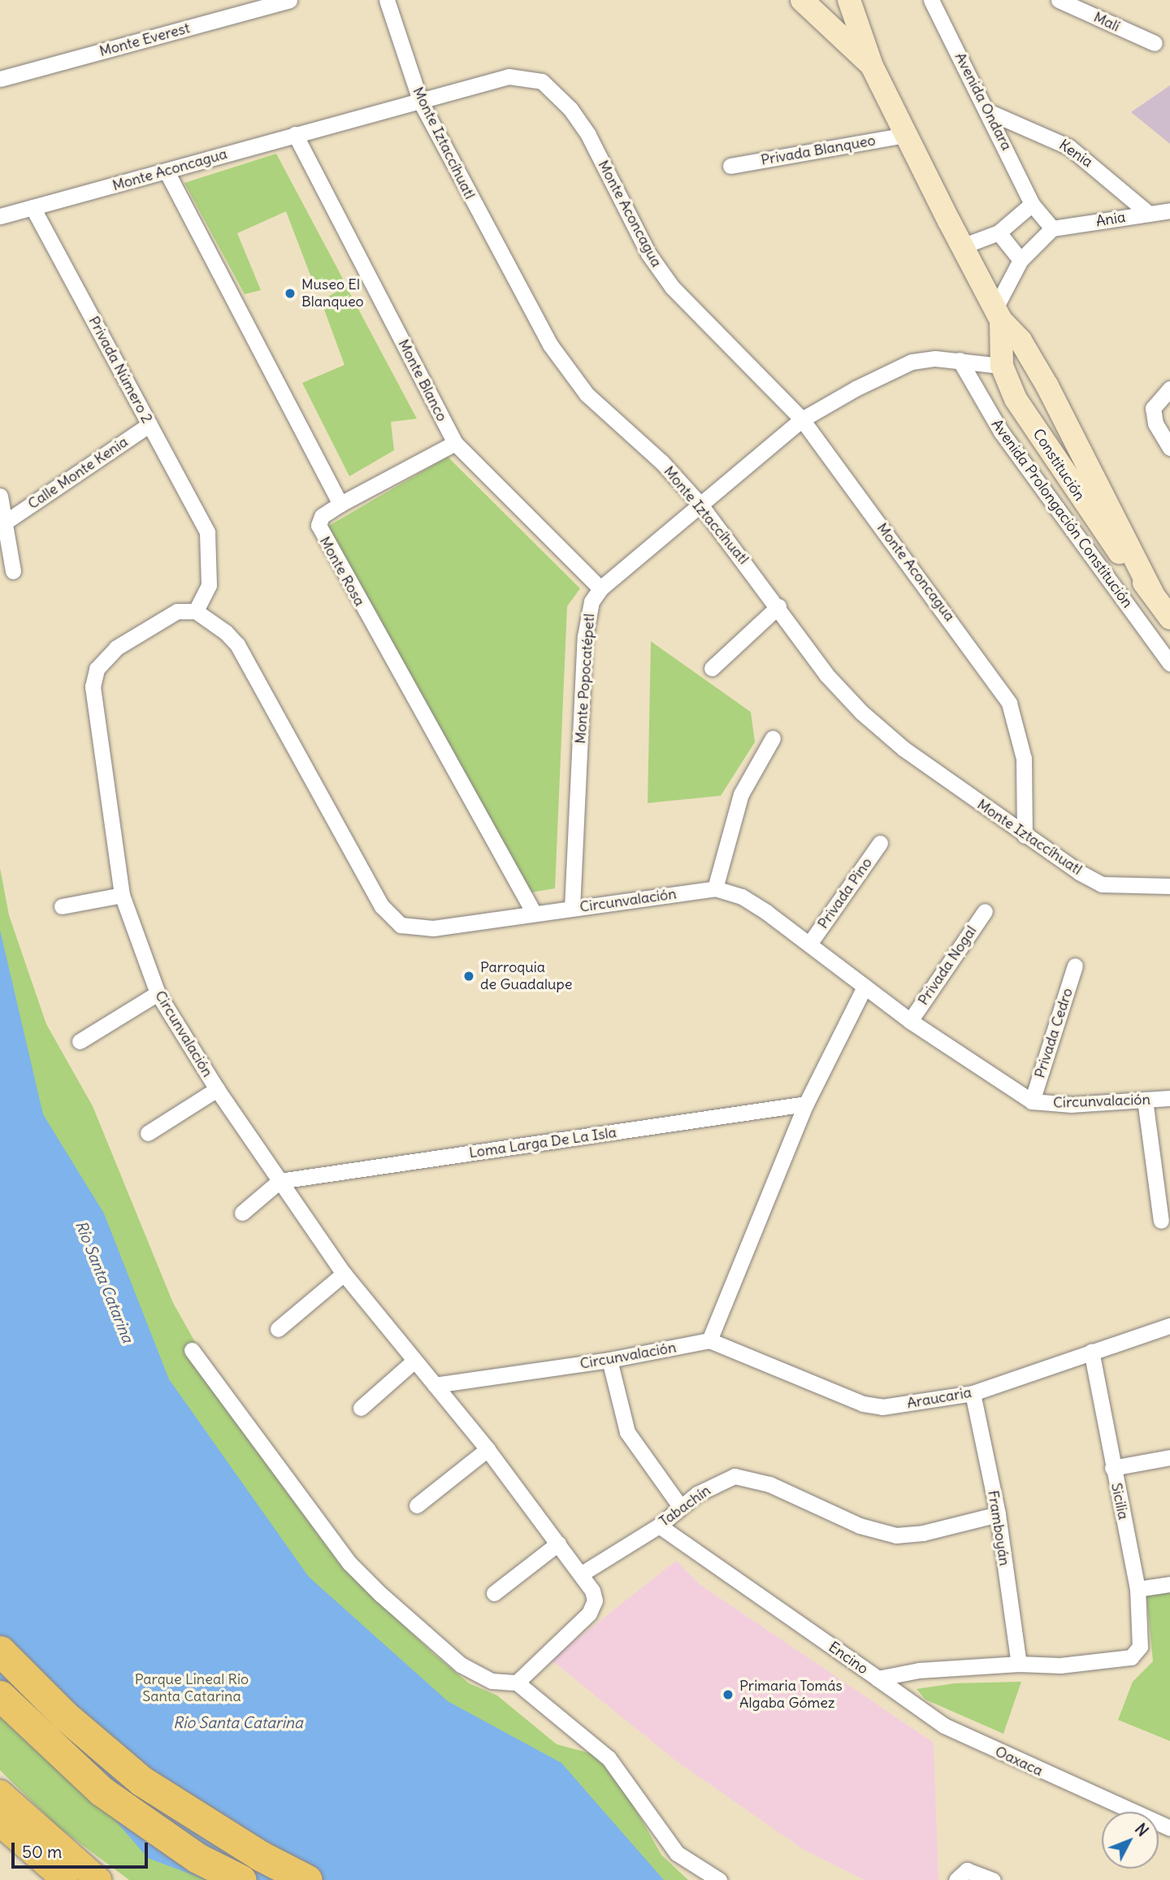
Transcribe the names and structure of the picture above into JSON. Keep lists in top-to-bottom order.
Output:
{
  "streets": {
    "street": [
      "Malí",
      "Monte Everest",
      "Avenida Ondara",
      "Monte Iztaccíhuatl",
      "Privada Blanqueo",
      "Kenia",
      "Monte Aconcagua",
      "Ania",
      "Privada Número 2",
      "Monte Blanco",
      "Constitución",
      "Calle Monte Kenia",
      "Avenida Prolongación Constitución",
      "Monte Rosa",
      "Monte Popocatépetl",
      "Privada Pino",
      "Circunvalación",
      "Privada Nogal",
      "Privada Cedro",
      "Loma Larga De La Isla",
      "Araucaria",
      "Sicilia",
      "Tabachín",
      "Framboyán",
      "Encino",
      "Oaxaca"
    ]
  },
  "crossings": [
    ["Avenida Ondara", "Kenia"],
    ["Avenida Ondara", "Ania"],
    ["Monte Iztaccíhuatl", "Monte Aconcagua"],
    ["Monte Iztaccíhuatl", "Monte Popocatépetl"],
    ["Privada Blanqueo", "Constitución"],
    ["Kenia", "Ania"],
    ["Monte Aconcagua", "Privada Número 2"],
    ["Monte Aconcagua", "Monte Blanco"],
    ["Monte Aconcagua", "Monte Popocatépetl"],
    ["Privada Número 2", "Calle Monte Kenia"],
    ["Privada Número 2", "Circunvalación"],
    ["Monte Blanco", "Monte Rosa"],
    ["Monte Blanco", "Monte Popocatépetl"],
    ["Constitución", "Monte Popocatépetl"],
    ["Avenida Prolongación Constitución", "Monte Popocatépetl"],
    ["Monte Rosa", "Circunvalación"],
    ["Monte Popocatépetl", "Circunvalación"],
    ["Privada Pino", "Circunvalación"],
    ["Circunvalación", "Privada Nogal"],
    ["Circunvalación", "Privada Cedro"],
    ["Circunvalación", "Loma Larga De La Isla"],
    ["Circunvalación", "Araucaria"],
    ["Circunvalación", "Tabachín"],
    ["Araucaria", "Sicilia"],
    ["Araucaria", "Framboyán"],
    ["Sicilia", "Encino"],
    ["Tabachín", "Framboyán"],
    ["Tabachín", "Encino"],
    ["Framboyán", "Encino"],
    ["Encino", "Oaxaca"]
  ],
  "water": ["Río Santa Catarina"],
  "parks": ["Parque Lineal Río Santa Catarina"],
  "places": ["Museo El Blanqueo", "Parroquia de Guadalupe", "Primaria Tomás Algaba Gómez"],
  "scale_bar": "50 m",
  "north": "top right"
}
